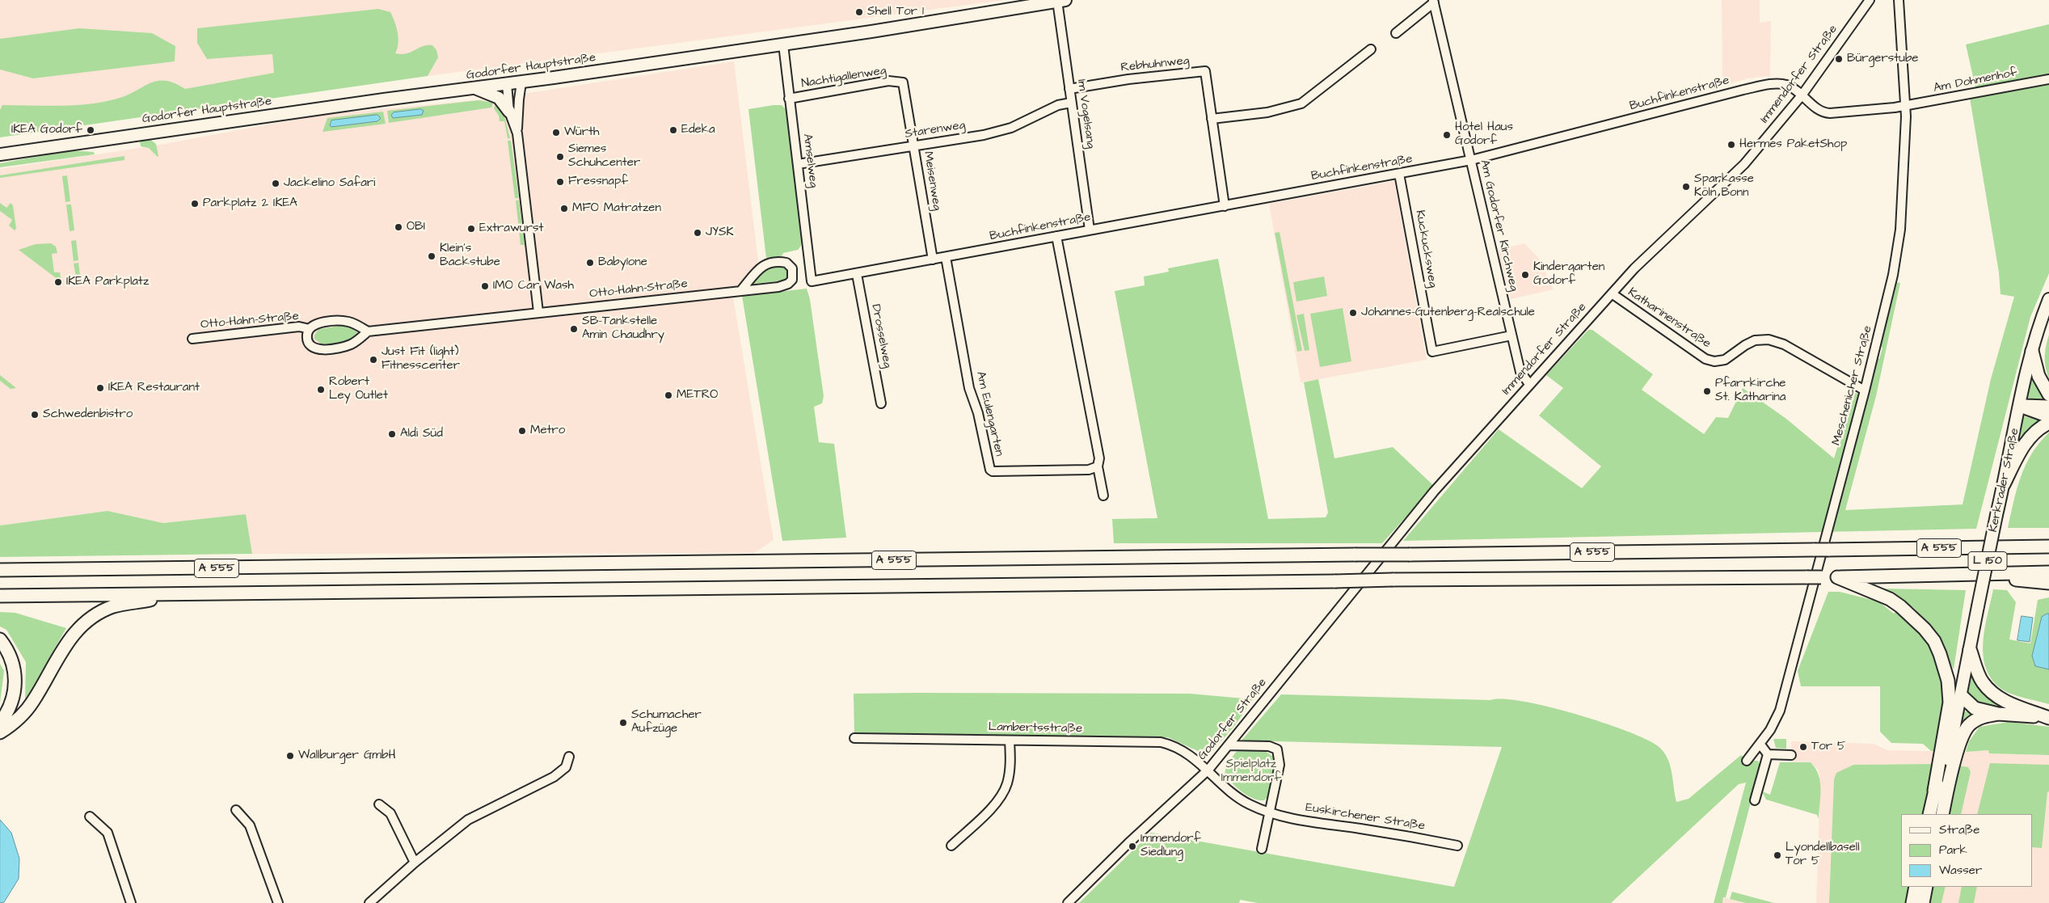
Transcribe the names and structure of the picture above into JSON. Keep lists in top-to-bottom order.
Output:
{
  "streets": {
    "highway": ["Kerkrader Straße", "A 555", "L 150"],
    "main road": ["Godorfer Hauptstraße"],
    "street": [
      "Rebhuhnweg",
      "Immendorfer Straße",
      "Nachtigallenweg",
      "Am Dohmenhof",
      "Buchfinkenstraße",
      "Im Vogelsang",
      "Starenweg",
      "Amselweg",
      "Meisenweg",
      "Am Godorfer Kirchweg",
      "Kuckucksweg",
      "Otto-Hahn-Straße",
      "Katharinenstraße",
      "Drosselweg",
      "Meschenicher Straße",
      "Am Eulengarten",
      "Godorfer Straße",
      "Lambertsstraße",
      "Euskirchener Straße"
    ]
  },
  "crossings": [
    ["Rebhuhnweg", "Buchfinkenstraße"],
    ["Rebhuhnweg", "Im Vogelsang"],
    ["Godorfer Hauptstraße", "Im Vogelsang"],
    ["Godorfer Hauptstraße", "Amselweg"],
    ["Immendorfer Straße", "Buchfinkenstraße"],
    ["Immendorfer Straße", "Am Godorfer Kirchweg"],
    ["Immendorfer Straße", "Katharinenstraße"],
    ["Immendorfer Straße", "Godorfer Straße"],
    ["Nachtigallenweg", "Amselweg"],
    ["Nachtigallenweg", "Meisenweg"],
    ["Am Dohmenhof", "Buchfinkenstraße"],
    ["Am Dohmenhof", "Meschenicher Straße"],
    ["Buchfinkenstraße", "Im Vogelsang"],
    ["Buchfinkenstraße", "Amselweg"],
    ["Buchfinkenstraße", "Meisenweg"],
    ["Buchfinkenstraße", "Am Godorfer Kirchweg"],
    ["Buchfinkenstraße", "Kuckucksweg"],
    ["Buchfinkenstraße", "Drosselweg"],
    ["Buchfinkenstraße", "Meschenicher Straße"],
    ["Buchfinkenstraße", "Am Eulengarten"],
    ["Im Vogelsang", "Starenweg"],
    ["Starenweg", "Amselweg"],
    ["Starenweg", "Meisenweg"],
    ["Am Godorfer Kirchweg", "Kuckucksweg"],
    ["Katharinenstraße", "Meschenicher Straße"],
    ["Godorfer Straße", "Lambertsstraße"],
    ["Godorfer Straße", "Euskirchener Straße"],
    ["Lambertsstraße", "Euskirchener Straße"]
  ],
  "parks": ["Spielplatz Immendorf"],
  "places": [
    "Shell Tor 1",
    "Bürgerstube",
    "IKEA Godorf",
    "Edeka",
    "Würth",
    "Hotel Haus Godorf",
    "Hermes PaketShop",
    "Siemes Schuhcenter",
    "Fressnapf",
    "Jackelino Safari",
    "Sparkasse Köln Bonn",
    "Parkplatz 2 IKEA",
    "MFO Matratzen",
    "OBI",
    "Extrawurst",
    "JYSK",
    "Klein's Backstube",
    "Baby1one",
    "Kindergarten Godorf",
    "IKEA Parkplatz",
    "IMO Car Wash",
    "Johannes-Gutenberg-Realschule",
    "SB-Tankstelle Amin Chaudhry",
    "Just Fit (light) Fitnesscenter",
    "IKEA Restaurant",
    "Robert Ley Outlet",
    "Pfarrkirche St. Katharina",
    "METRO",
    "Schwedenbistro",
    "Metro",
    "Aldi Süd",
    "Schumacher Aufzüge",
    "Tor 5",
    "Wallburger GmbH",
    "Immendorf Siedlung",
    "Lyondellbasell Tor 5"
  ],
  "legend": ["Straße", "Park", "Wasser"]
}
